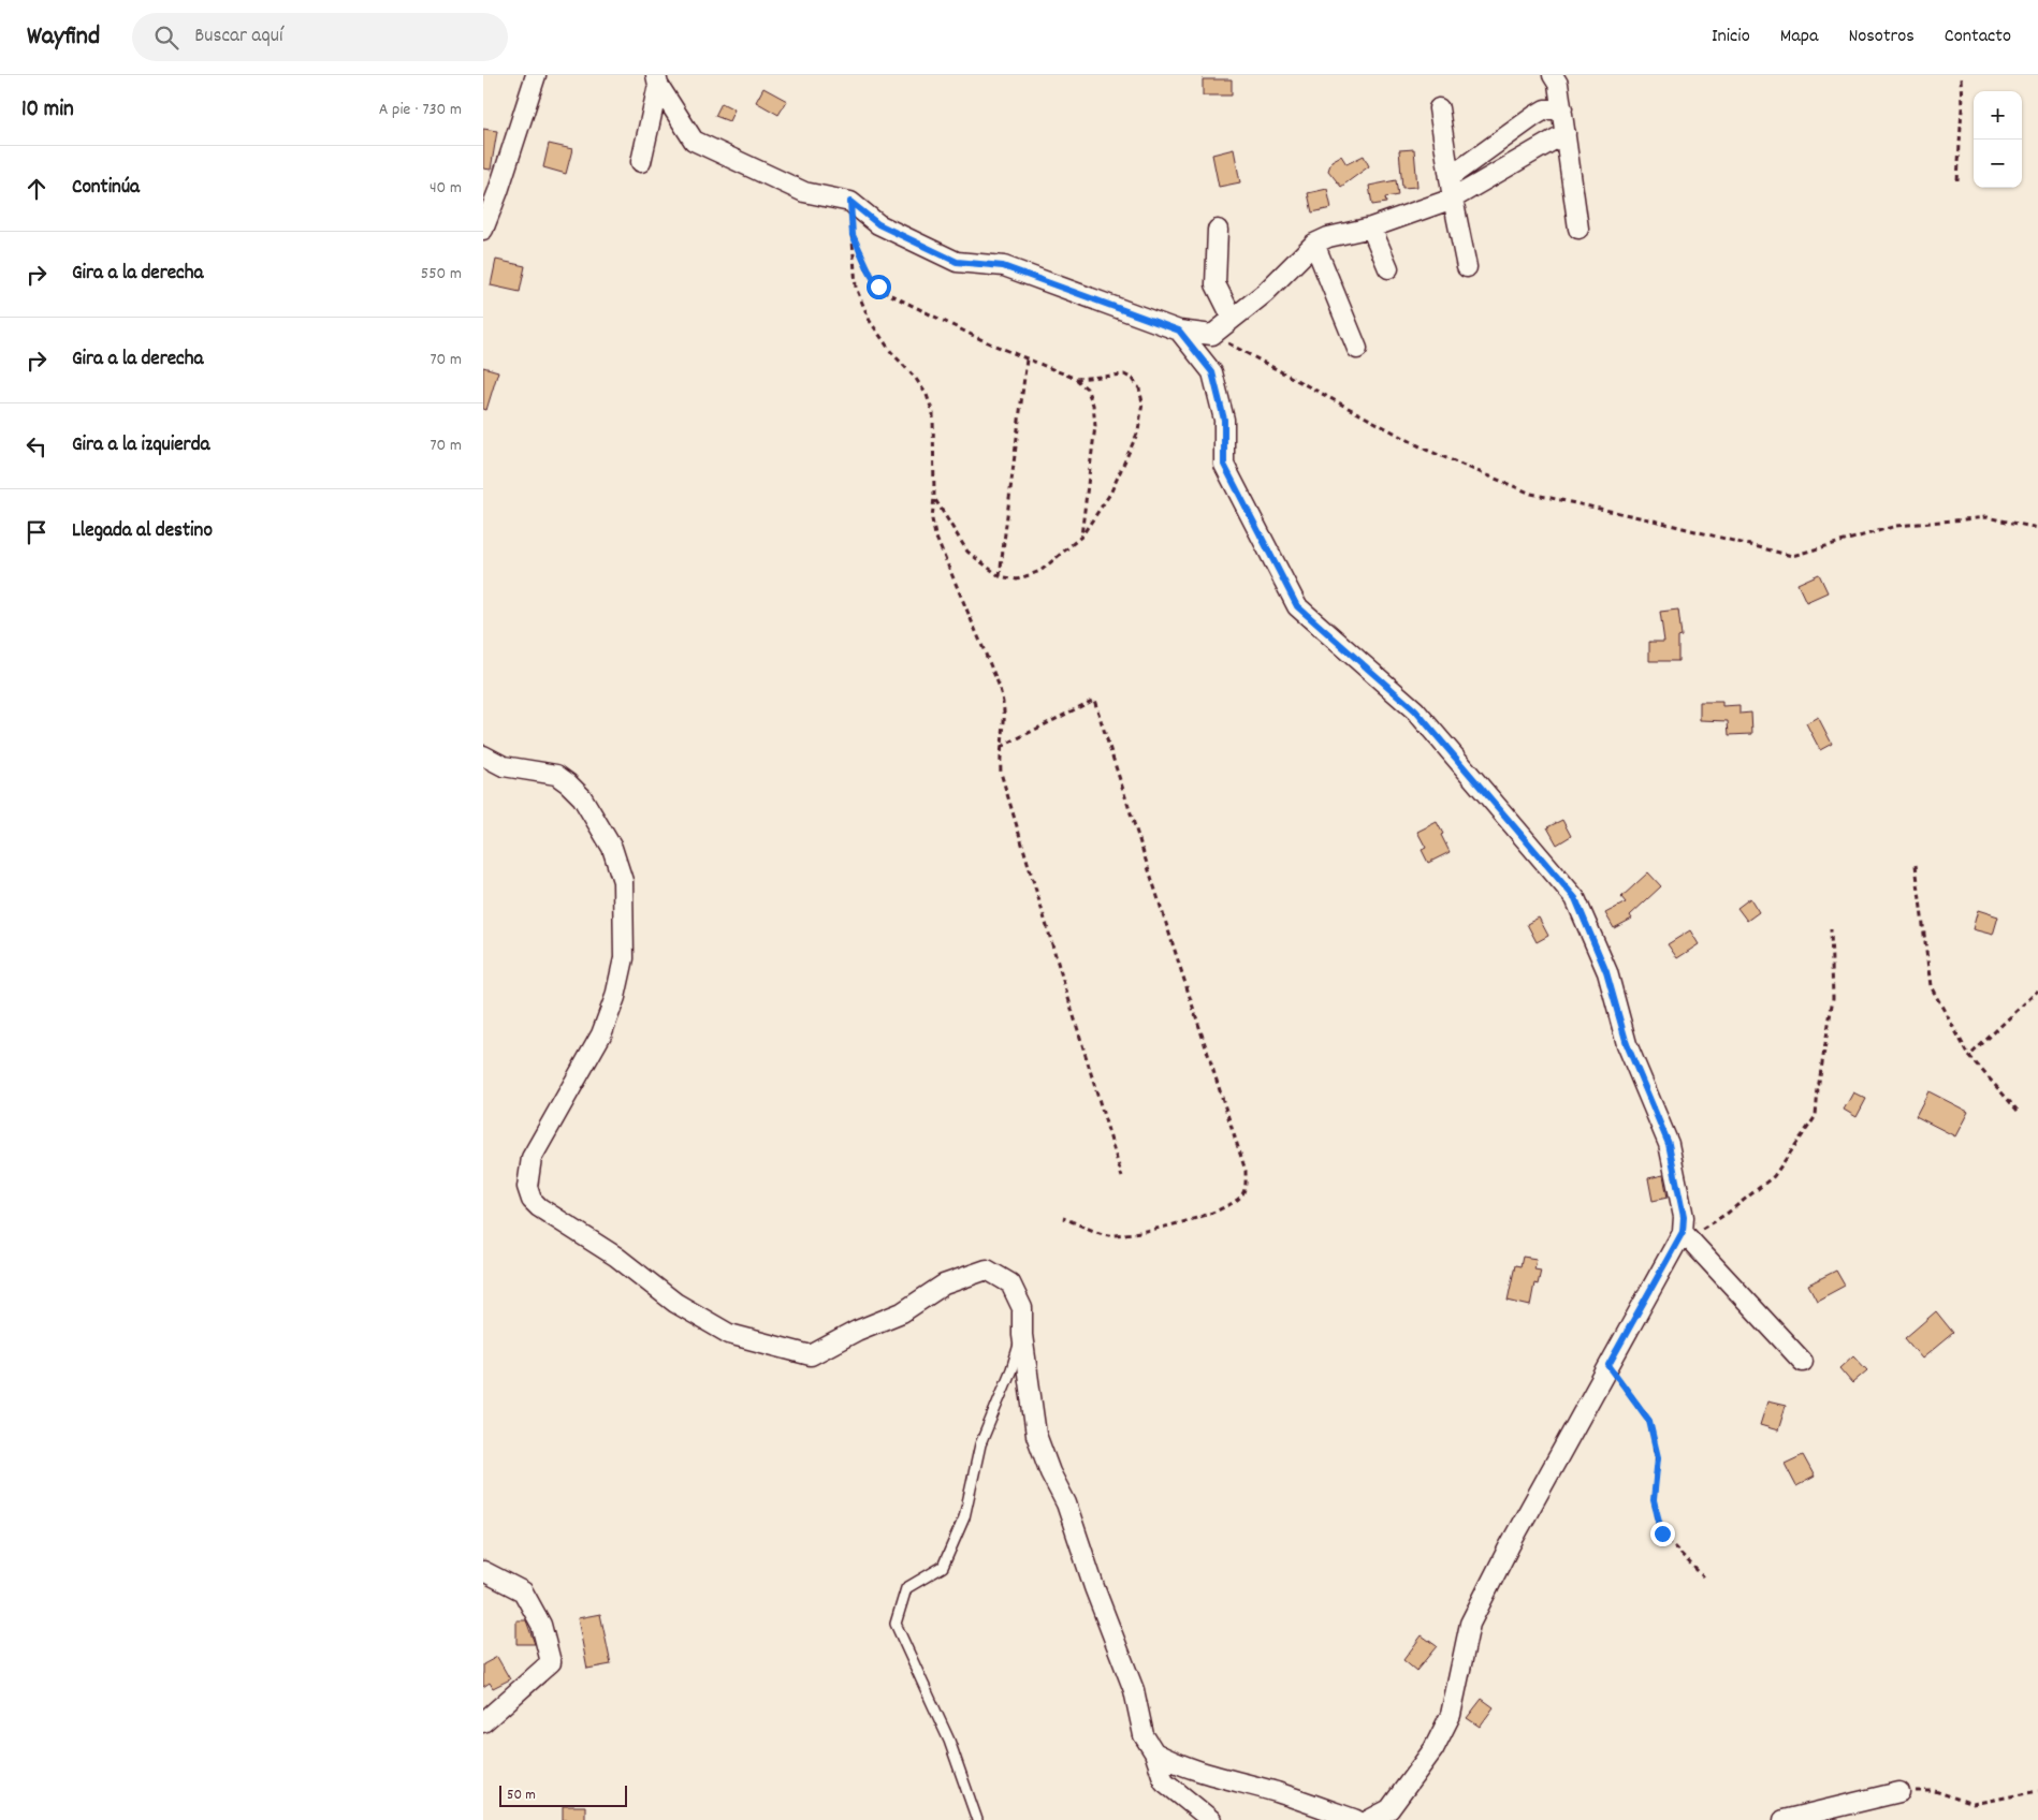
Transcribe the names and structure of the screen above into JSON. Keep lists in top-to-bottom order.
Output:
{
  "scale_bar": "50 m",
  "page": {
    "header": "Wayfind",
    "search": "Buscar aquí",
    "nav": [
      "Inicio",
      "Mapa",
      "Nosotros",
      "Contacto"
    ],
    "heading": ["10 min", "A pie · 730 m"],
    "map_buttons": ["+", "−"],
    "list": [
      ["Continúa", "40 m"],
      ["Gira a la derecha", "550 m"],
      ["Gira a la derecha", "70 m"],
      ["Gira a la izquierda", "70 m"],
      "Llegada al destino"
    ],
    "scale": "50 m"
  }
}
